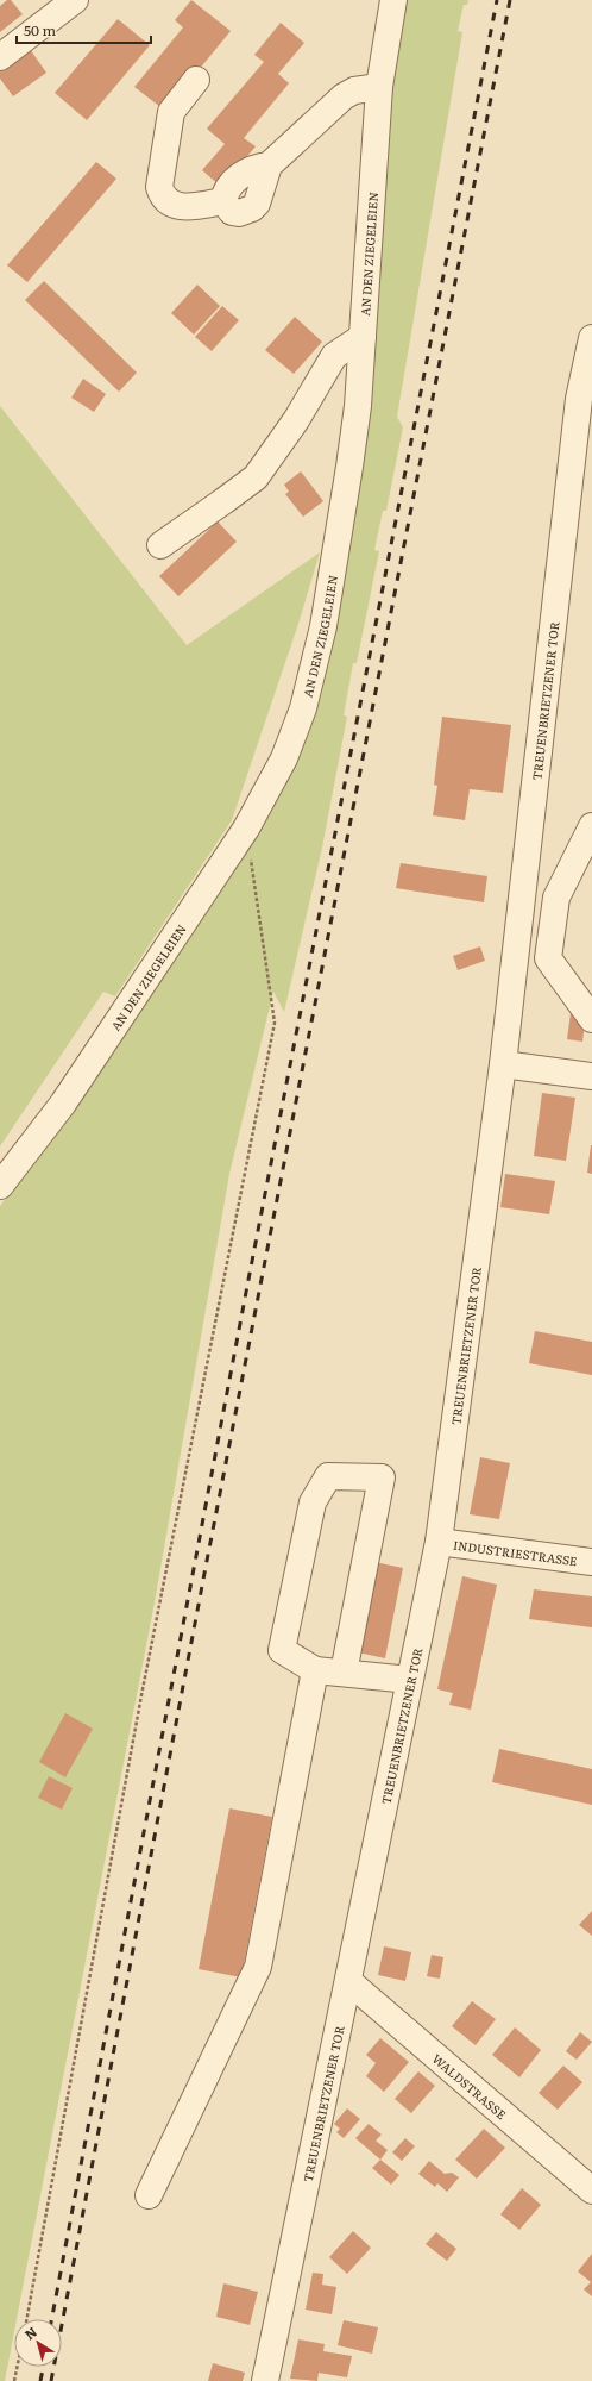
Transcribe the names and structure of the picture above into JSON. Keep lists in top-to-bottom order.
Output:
{
  "streets": {
    "street": [
      "AN DEN ZIEGELEIEN",
      "TREUENBRIETZENER TOR",
      "INDUSTRIESTRASSE",
      "WALDSTRASSE"
    ]
  },
  "crossings": [
    ["TREUENBRIETZENER TOR", "INDUSTRIESTRASSE"],
    ["TREUENBRIETZENER TOR", "WALDSTRASSE"]
  ],
  "scale_bar": "50 m",
  "north": "top left"
}
